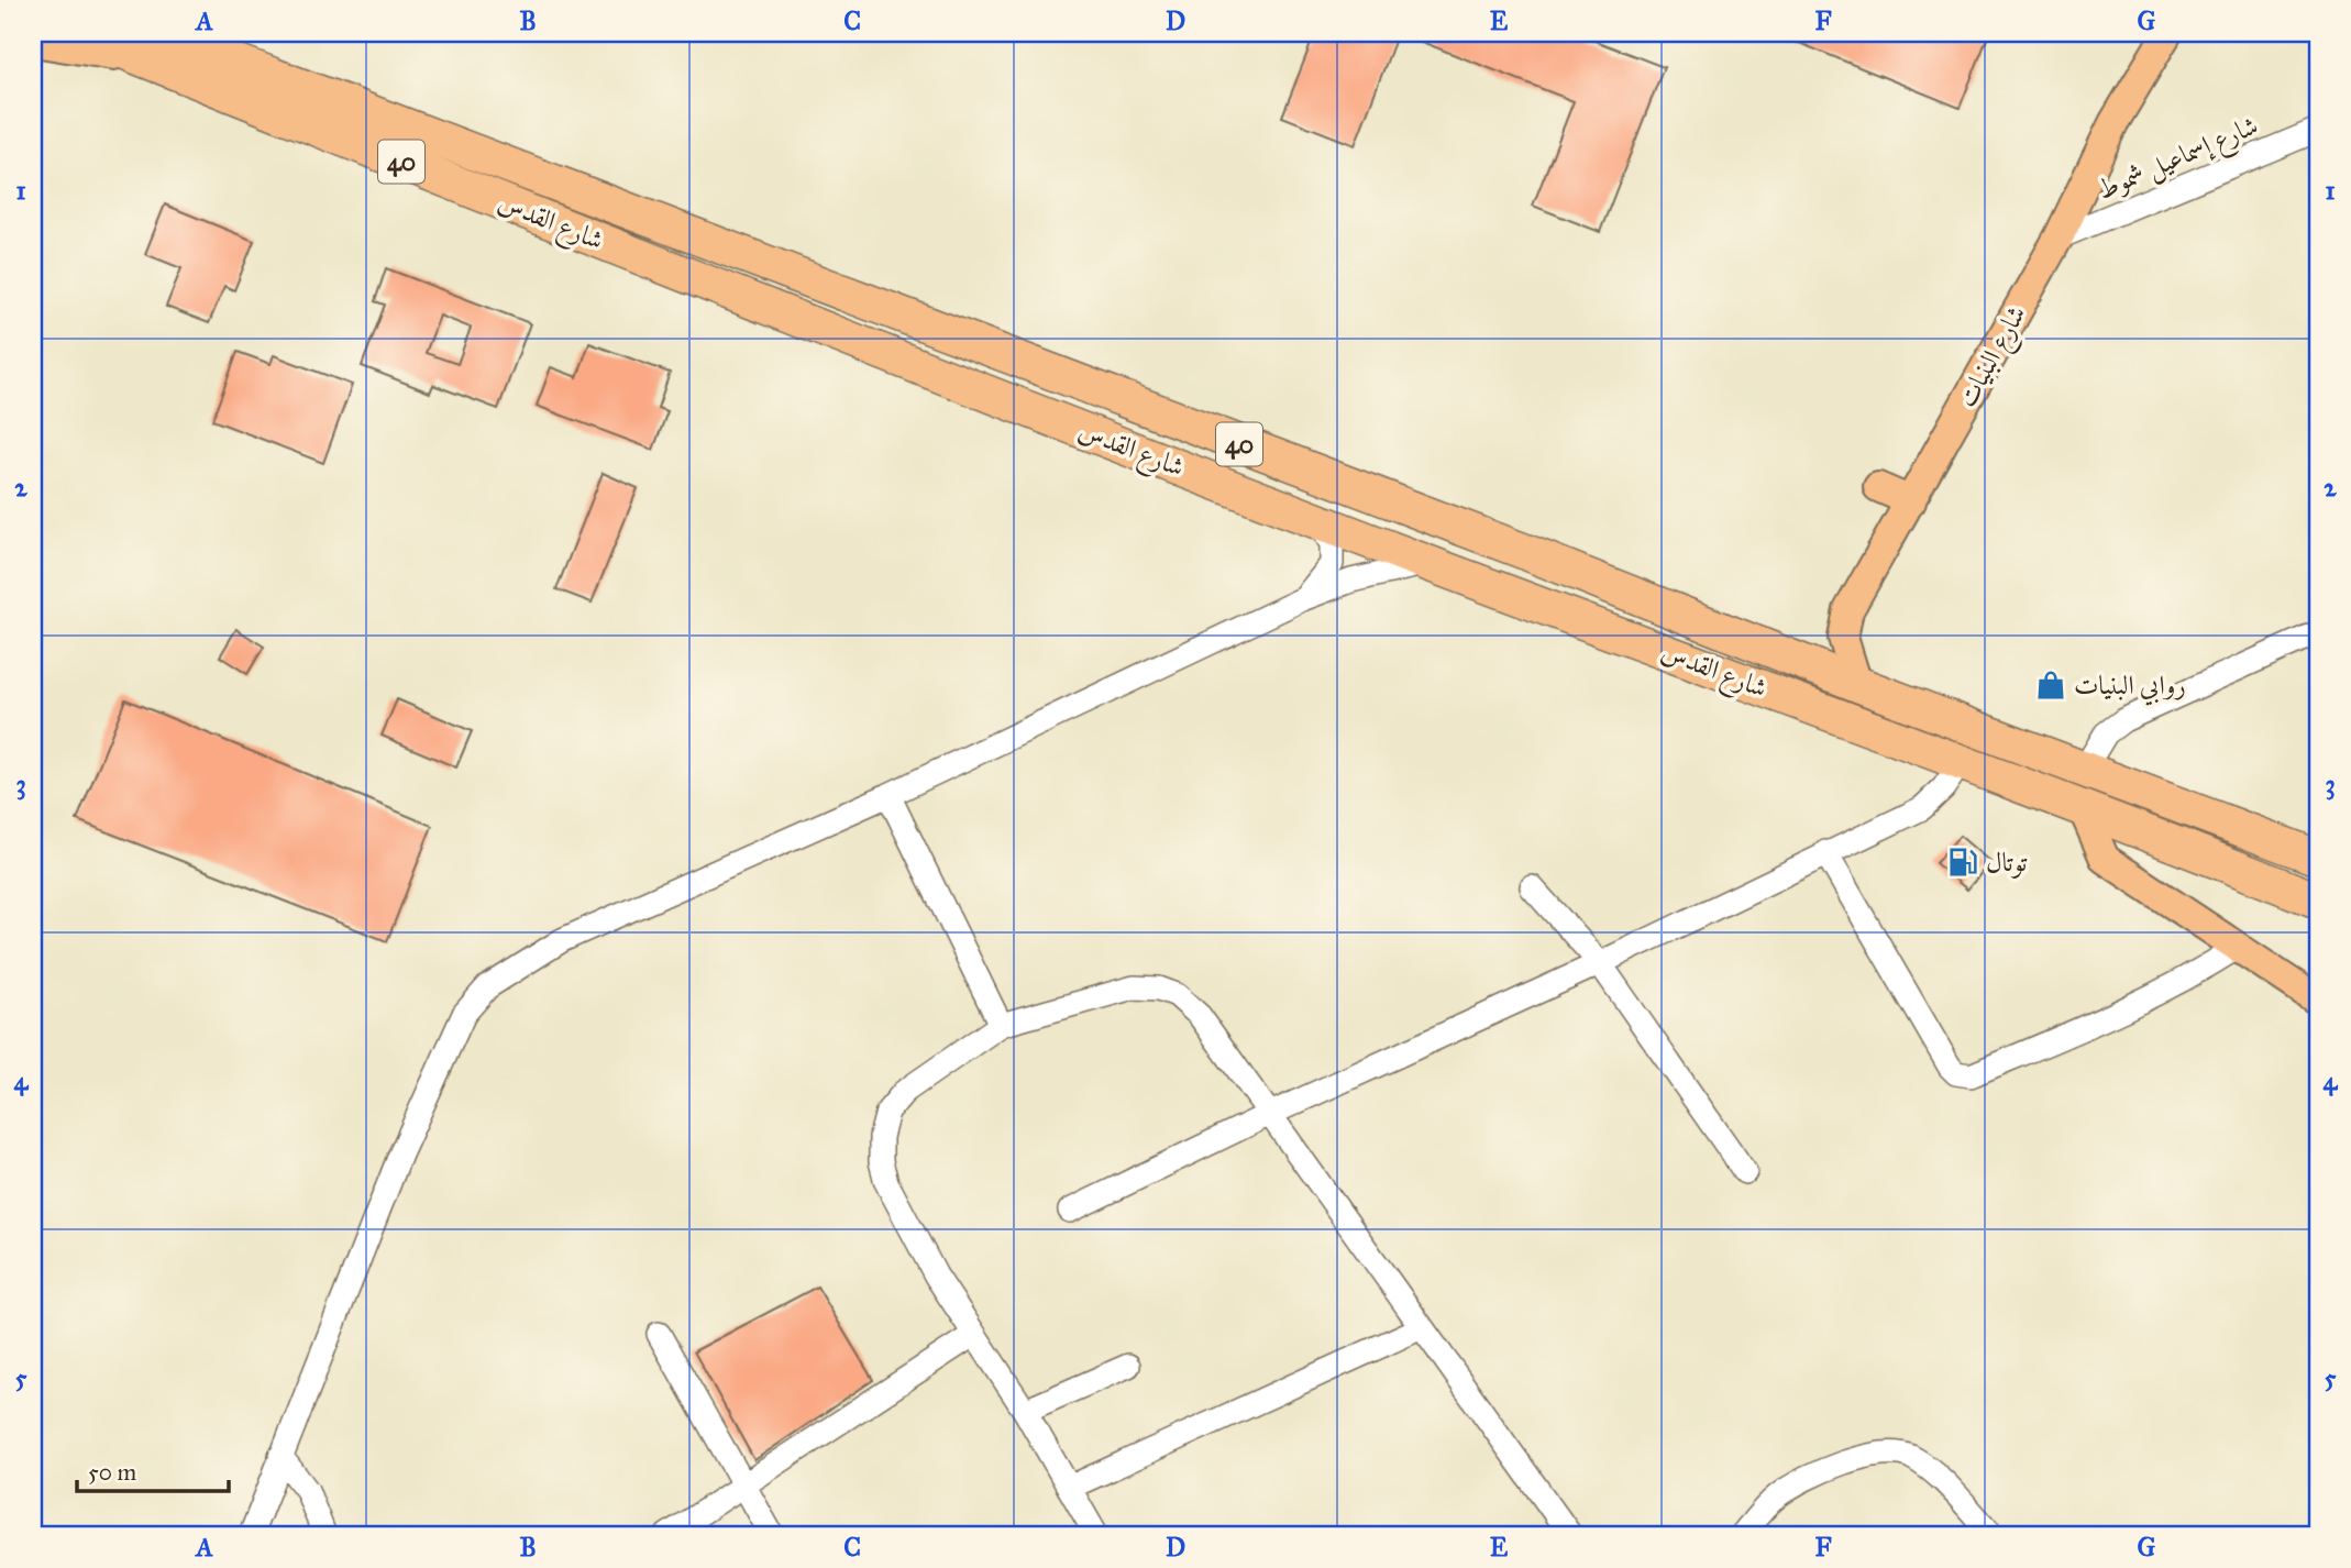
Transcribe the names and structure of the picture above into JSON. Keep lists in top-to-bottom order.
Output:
{
  "streets": {
    "highway": ["40", "شارع القدس"],
    "main road": ["شارع البنيات"],
    "street": ["شارع إسماعيل شموط"]
  },
  "crossings": [
    ["شارع إسماعيل شموط", "شارع البنيات"],
    ["شارع القدس", "شارع البنيات"]
  ],
  "places": {
    "shop": ["روابي البنيات"],
    "fuel station": ["توتال"]
  },
  "scale_bar": "50 m",
  "grid": {
    "columns": [
      "A",
      "B",
      "C",
      "D",
      "E",
      "F",
      "G"
    ],
    "rows": [
      "1",
      "2",
      "3",
      "4",
      "5"
    ]
  }
}
